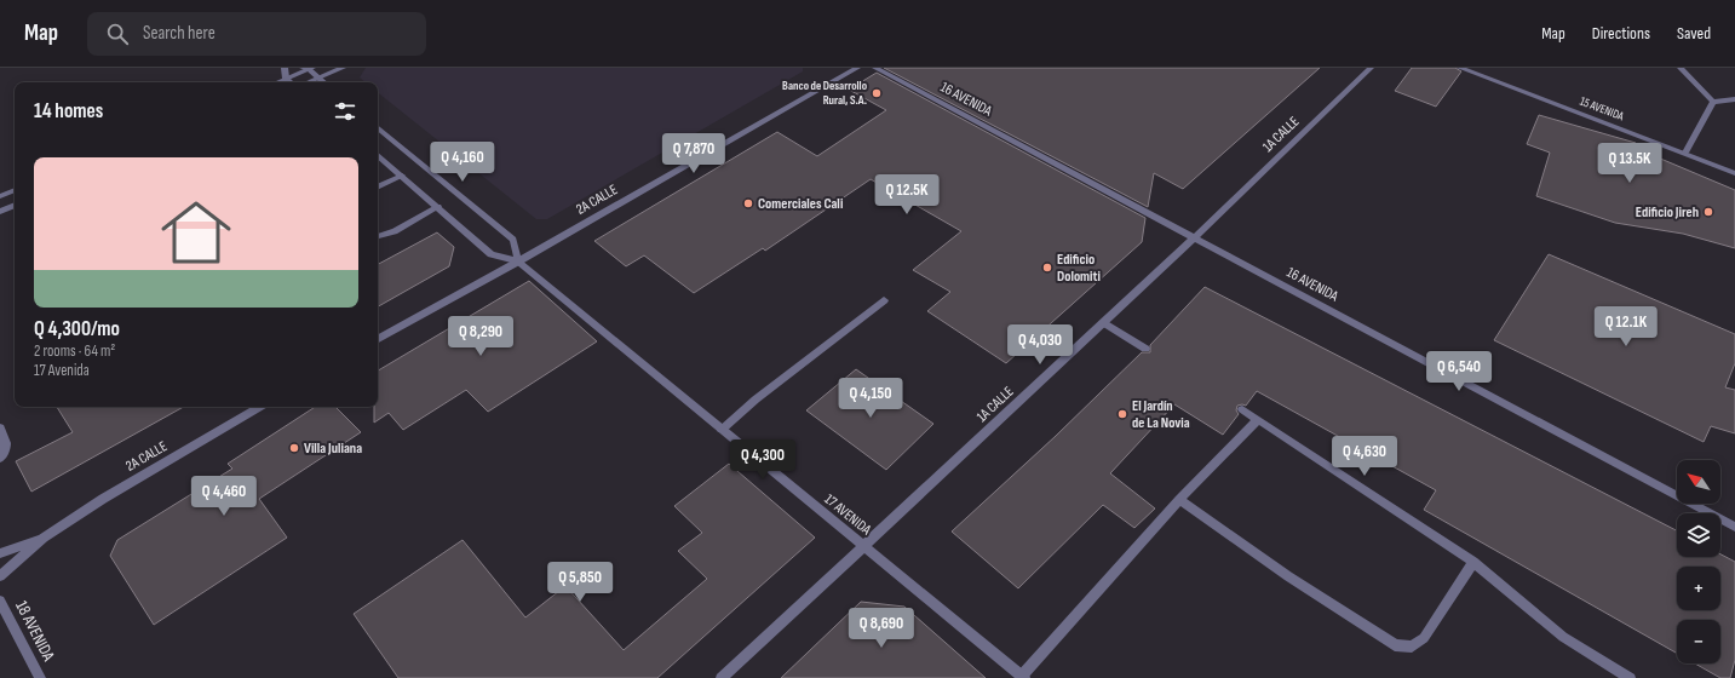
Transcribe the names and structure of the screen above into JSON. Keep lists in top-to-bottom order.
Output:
{
  "streets": {
    "street": [
      "16 AVENIDA",
      "15 AVENIDA",
      "1A CALLE",
      "2A CALLE",
      "17 AVENIDA",
      "18 AVENIDA"
    ]
  },
  "crossings": [
    ["16 AVENIDA", "1A CALLE"],
    ["1A CALLE", "17 AVENIDA"],
    ["2A CALLE", "17 AVENIDA"]
  ],
  "places": [
    "Banco de Desarrollo Rural, S.A.",
    "Comerciales Cali",
    "Edificio Jireh",
    "Edificio Dolomiti",
    "El Jardín de La Novia",
    "Villa Juliana"
  ],
  "north": "top left",
  "page": {
    "header": "Map",
    "search": "Search here",
    "nav": ["Map", "Directions", "Saved"],
    "heading": "14 homes",
    "price": [
      "Q 7,870",
      "Q 4,160",
      "Q 13.5K",
      "Q 12.5K",
      "Q 12.1K",
      "Q 8,290",
      "Q 4,030",
      "Q 6,540",
      "Q 4,150",
      "Q 4,630",
      "Q 4,300",
      "Q 4,460",
      "Q 5,850",
      "Q 8,690"
    ],
    "list": [
      {
        "name": "Q 4,300/mo",
        "note": "2 rooms · 64 m² · 17 Avenida"
      }
    ],
    "map_buttons": ["+", "−"]
  }
}
